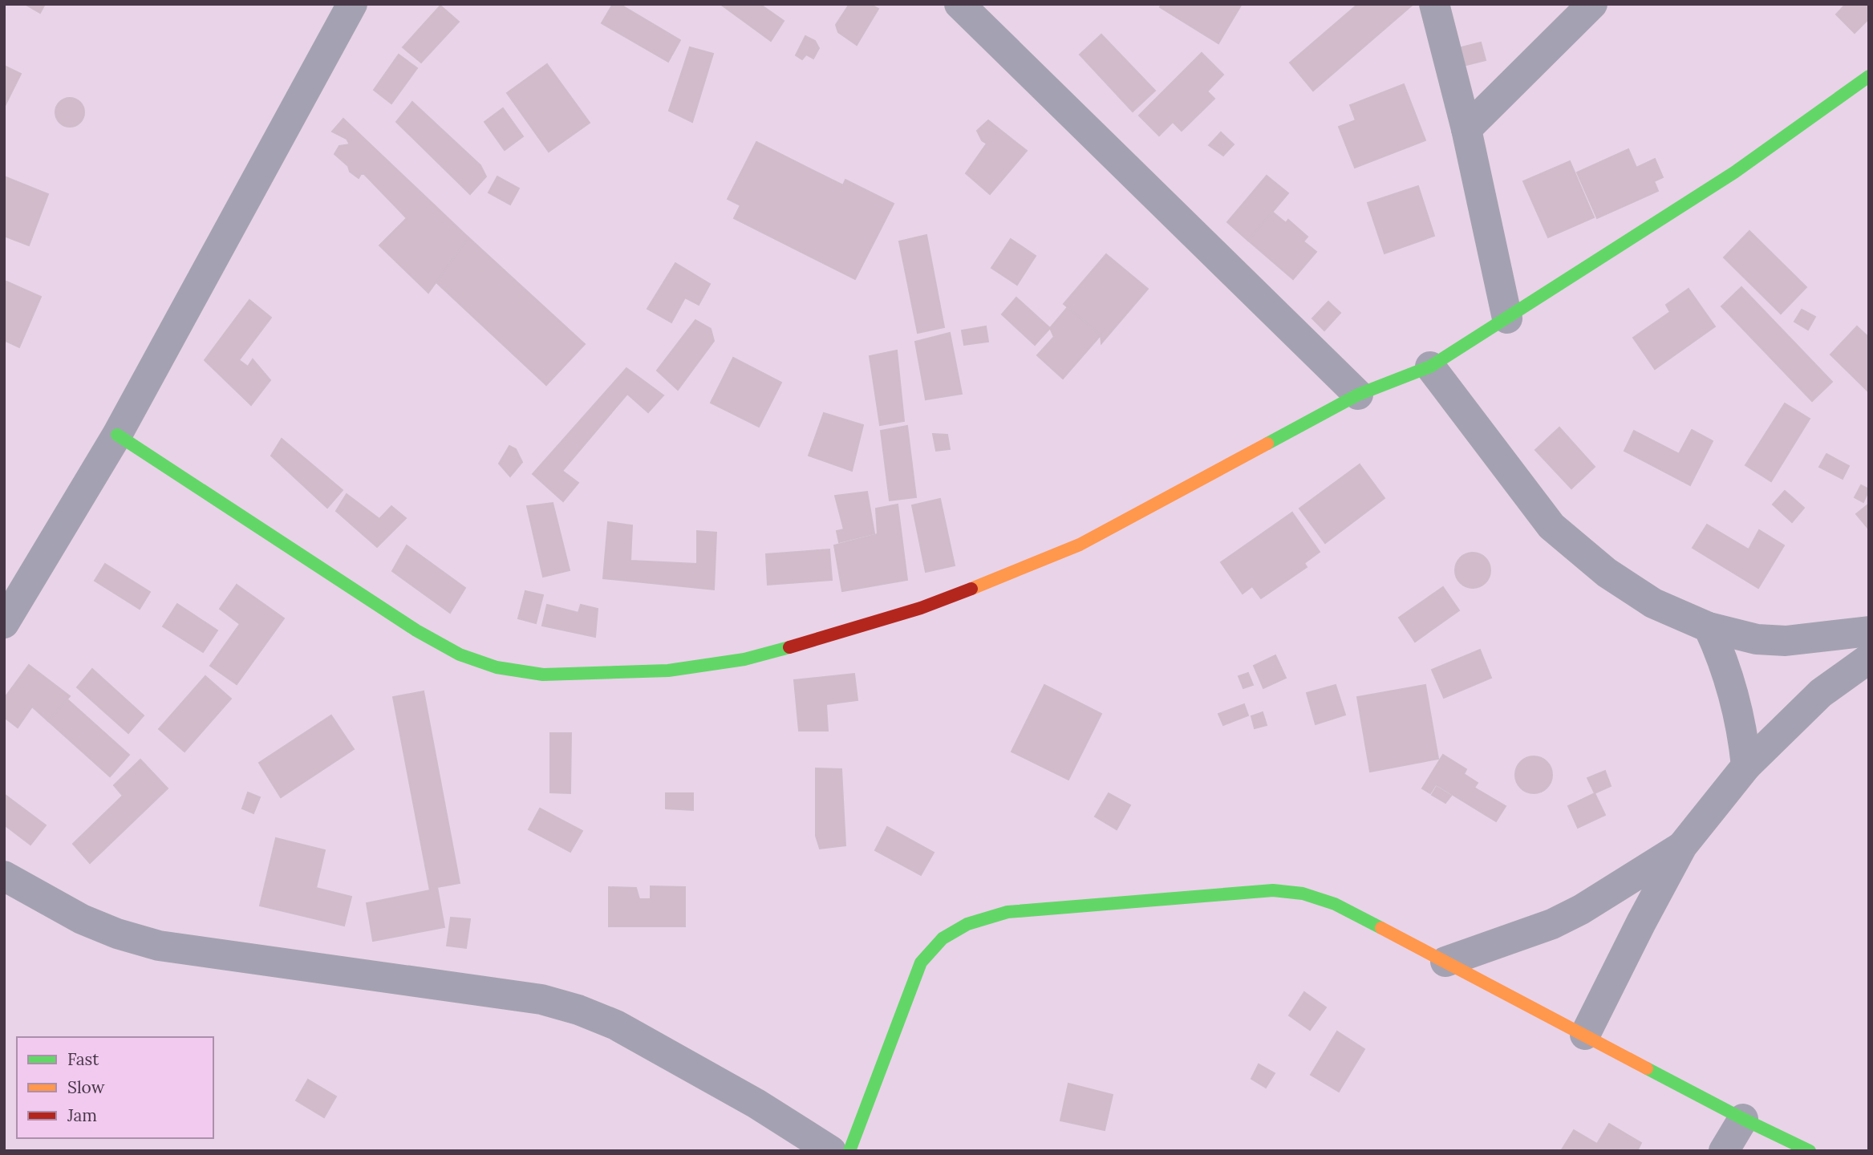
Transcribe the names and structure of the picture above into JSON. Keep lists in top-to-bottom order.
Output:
{
  "legend": ["Fast", "Slow", "Jam"]
}
